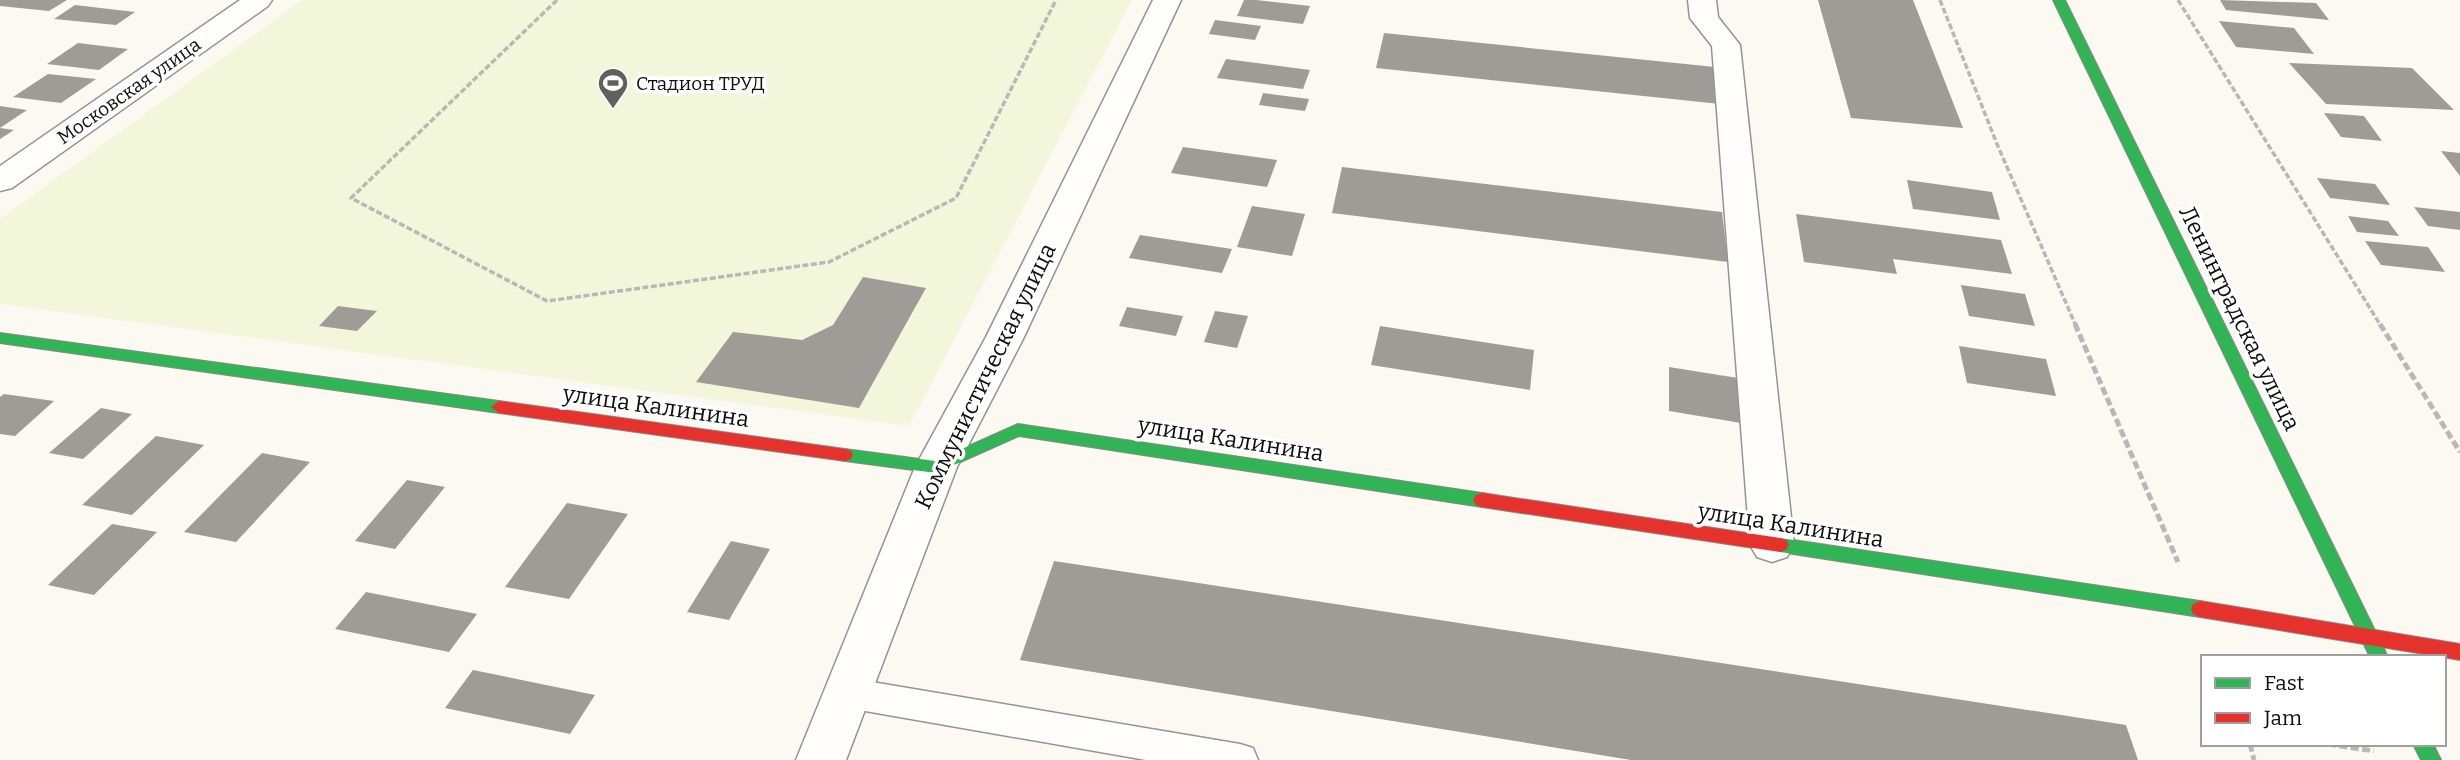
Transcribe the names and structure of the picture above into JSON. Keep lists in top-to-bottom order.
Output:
{
  "streets": {
    "street": [
      "Московская улица",
      "Ленинградская улица",
      "Коммунистическая улица",
      "улица Калинина"
    ]
  },
  "crossings": [
    ["Ленинградская улица", "улица Калинина"],
    ["Коммунистическая улица", "улица Калинина"]
  ],
  "places": {
    "sports": ["Стадион ТРУД"]
  },
  "legend": ["Fast", "Jam"]
}
